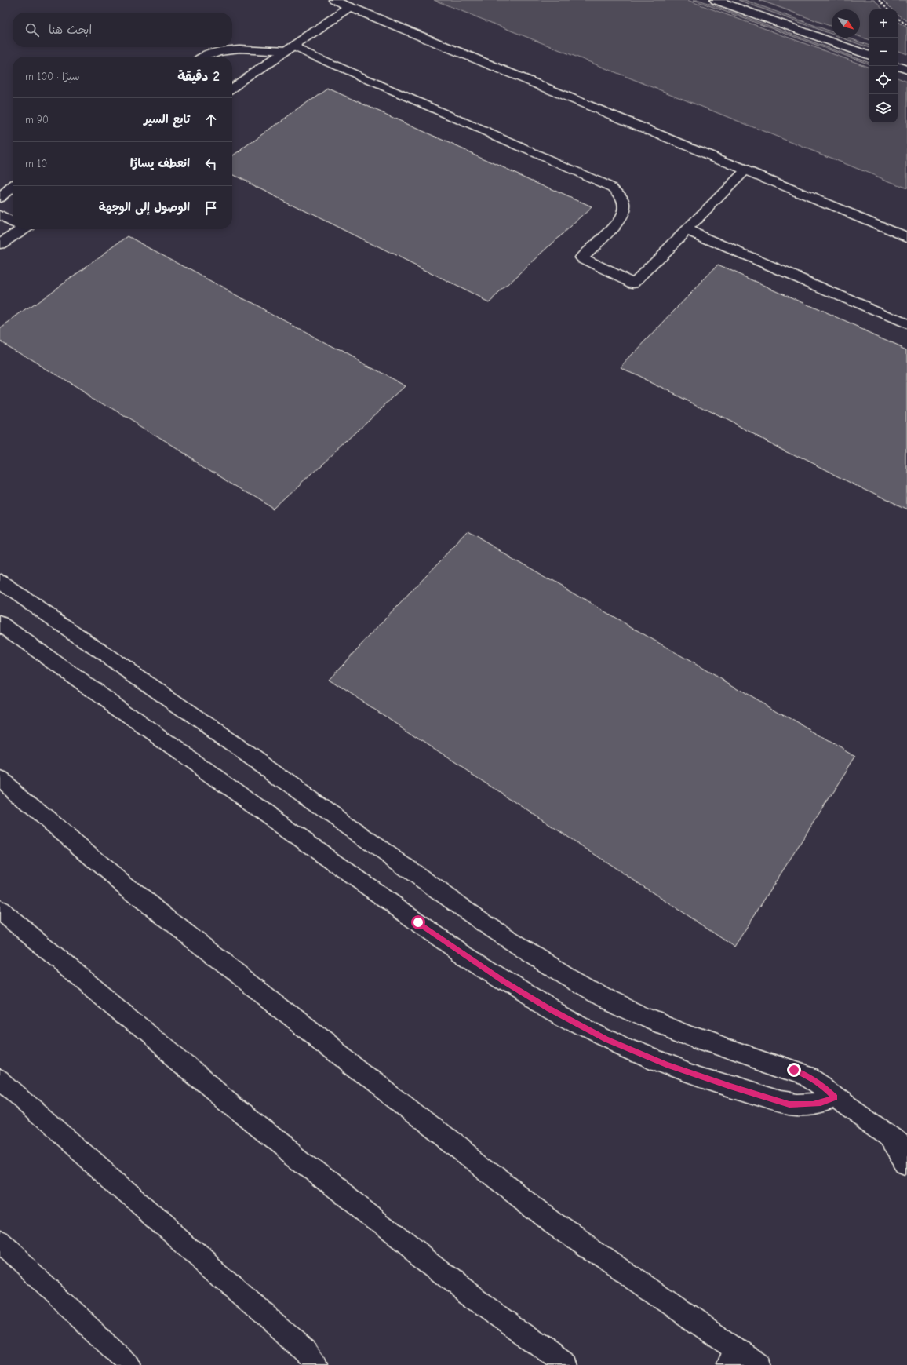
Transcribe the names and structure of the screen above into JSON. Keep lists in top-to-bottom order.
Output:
{
  "north": "bottom right",
  "page": {
    "map_buttons": ["+", "−"],
    "search": "ابحث هنا",
    "heading": ["2 دقيقة", "سيرًا · 100 m"],
    "list": [
      ["تابع السير", "90 m"],
      ["انعطف يسارًا", "10 m"],
      "الوصول إلى الوجهة"
    ]
  }
}
